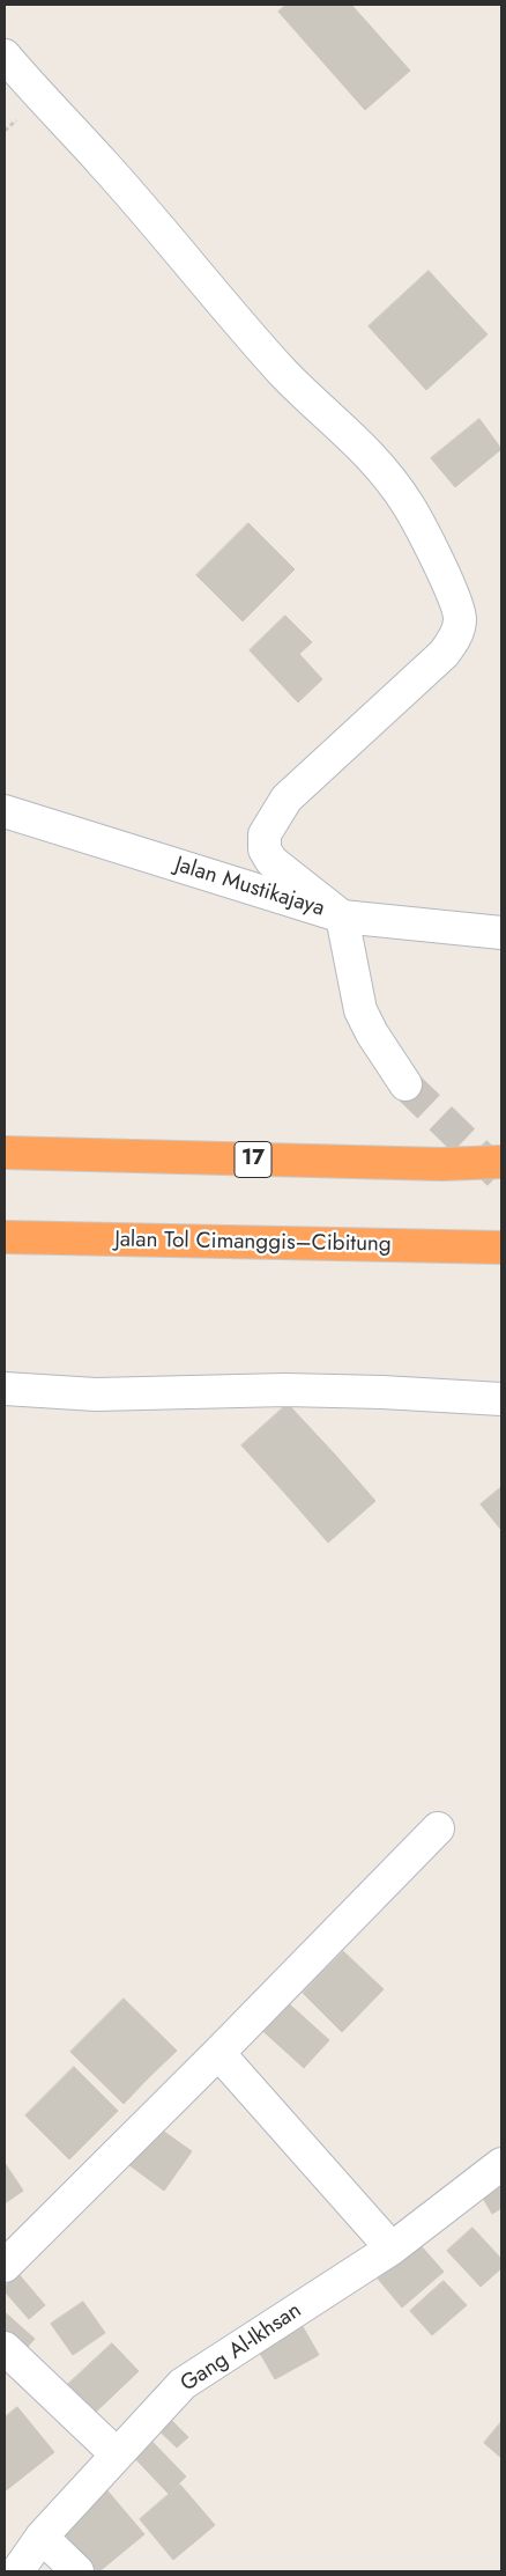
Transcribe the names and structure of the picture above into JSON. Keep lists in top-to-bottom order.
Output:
{
  "streets": {
    "highway": ["17", "Jalan Tol Cimanggis–Cibitung"],
    "street": ["Jalan Mustikajaya", "Gang Al-Ikhsan"]
  }
}
